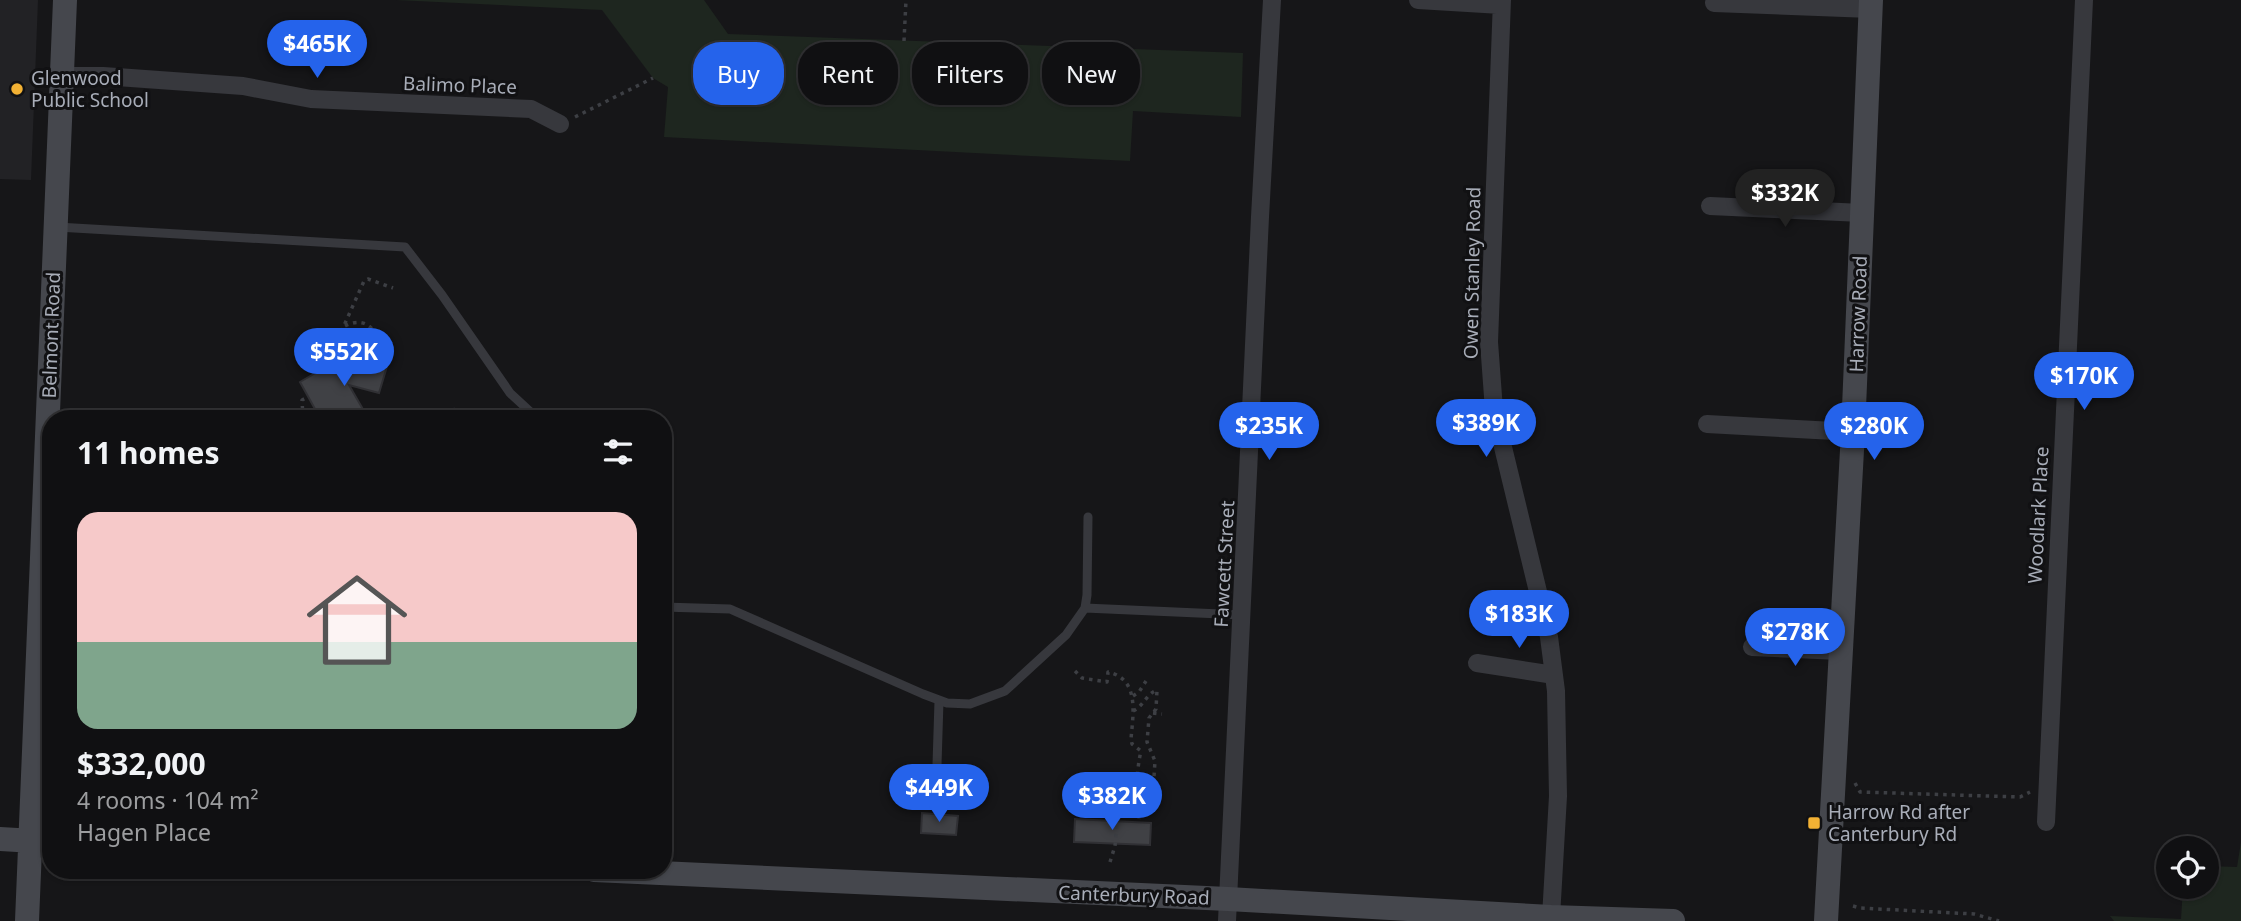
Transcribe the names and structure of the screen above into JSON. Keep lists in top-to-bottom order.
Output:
{
  "streets": {
    "street": [
      "Balimo Place",
      "Owen Stanley Road",
      "Harrow Road",
      "Belmont Road",
      "Woodlark Place",
      "Fawcett Street",
      "Canterbury Road"
    ]
  },
  "crossings": [
    ["Balimo Place", "Belmont Road"],
    ["Owen Stanley Road", "Canterbury Road"],
    ["Fawcett Street", "Canterbury Road"]
  ],
  "places": {
    "other": ["Glenwood Public School"],
    "transit": ["Harrow Rd after Canterbury Rd"]
  },
  "page": {
    "price": [
      "$465K",
      "$332K",
      "$552K",
      "$170K",
      "$389K",
      "$235K",
      "$280K",
      "$183K",
      "$278K",
      "$449K",
      "$382K"
    ],
    "chip": [
      "Buy",
      "Rent",
      "Filters",
      "New"
    ],
    "heading": "11 homes",
    "list": [
      {
        "name": "$332,000",
        "note": "4 rooms · 104 m² · Hagen Place"
      }
    ]
  }
}
